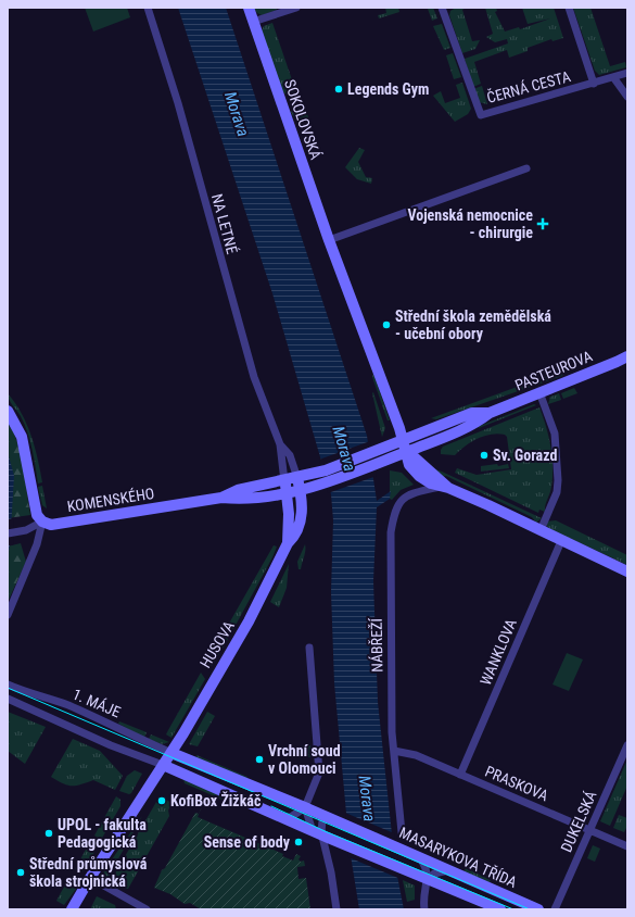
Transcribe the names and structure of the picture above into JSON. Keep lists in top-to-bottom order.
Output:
{
  "streets": {
    "street": [
      "ČERNÁ CESTA",
      "SOKOLOVSKÁ",
      "NA LETNÉ",
      "PASTEUROVA",
      "KOMENSKÉHO",
      "HUSOVA",
      "NÁBŘEŽÍ",
      "WANKLOVA",
      "1. MÁJE",
      "PRASKOVA",
      "DUKELSKÁ",
      "MASARYKOVA TŘÍDA"
    ]
  },
  "crossings": [
    ["SOKOLOVSKÁ", "PASTEUROVA"],
    ["SOKOLOVSKÁ", "KOMENSKÉHO"],
    ["NA LETNÉ", "KOMENSKÉHO"],
    ["NA LETNÉ", "HUSOVA"],
    ["PASTEUROVA", "KOMENSKÉHO"],
    ["KOMENSKÉHO", "HUSOVA"],
    ["HUSOVA", "1. MÁJE"],
    ["HUSOVA", "MASARYKOVA TŘÍDA"],
    ["NÁBŘEŽÍ", "PRASKOVA"],
    ["WANKLOVA", "PRASKOVA"],
    ["1. MÁJE", "MASARYKOVA TŘÍDA"],
    ["PRASKOVA", "DUKELSKÁ"]
  ],
  "water": ["Morava"],
  "places": {
    "other": [
      "Legends Gym",
      "Střední škola zemědělská - učební obory",
      "Sv. Gorazd",
      "Vrchní soud v Olomouci",
      "KofiBox Žižkáč",
      "UPOL - fakulta Pedagogická",
      "Sense of body",
      "Střední průmyslová škola strojnická"
    ],
    "health": ["Vojenská nemocnice - chirurgie"]
  }
}
